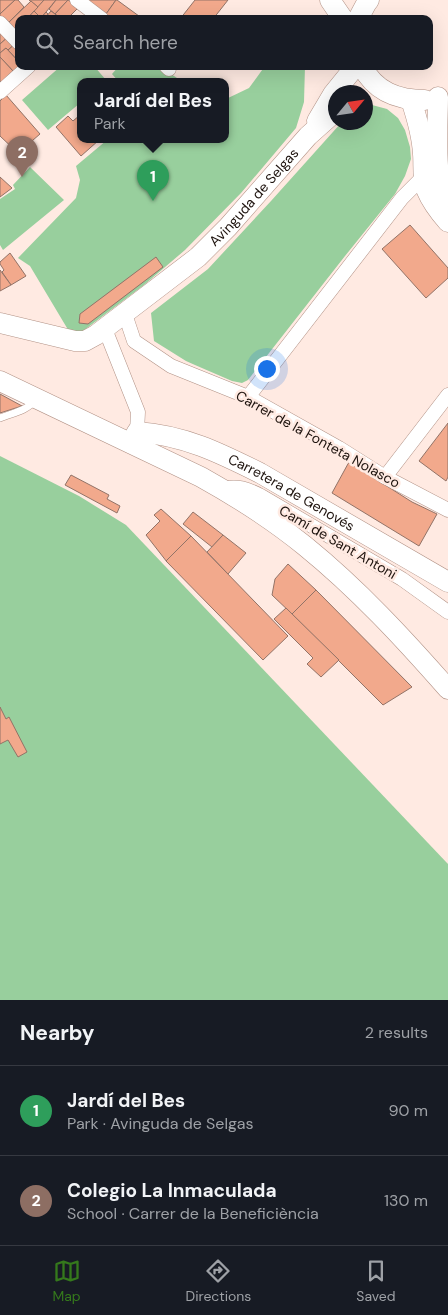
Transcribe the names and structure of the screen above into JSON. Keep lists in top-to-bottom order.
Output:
{
  "streets": {
    "main road": ["Avinguda de Selgas", "Carretera de Genovés"],
    "street": ["Carrer de la Fonteta Nolasco", "Camí de Sant Antoni"]
  },
  "crossings": [
    ["Avinguda de Selgas", "Carrer de la Fonteta Nolasco"]
  ],
  "north": "top right",
  "page": {
    "search": "Search here",
    "popup": ["Jardí del Bes", "Park"],
    "pins": ["2", "1"],
    "heading": ["Nearby", "2 results"],
    "list": [
      {
        "mark": "1",
        "name": "Jardí del Bes",
        "note": "Park · Avinguda de Selgas",
        "value": "90 m"
      },
      {
        "mark": "2",
        "name": "Colegio La Inmaculada",
        "note": "School · Carrer de la Beneficiència",
        "value": "130 m"
      }
    ],
    "nav": ["Map", "Directions", "Saved"]
  }
}
